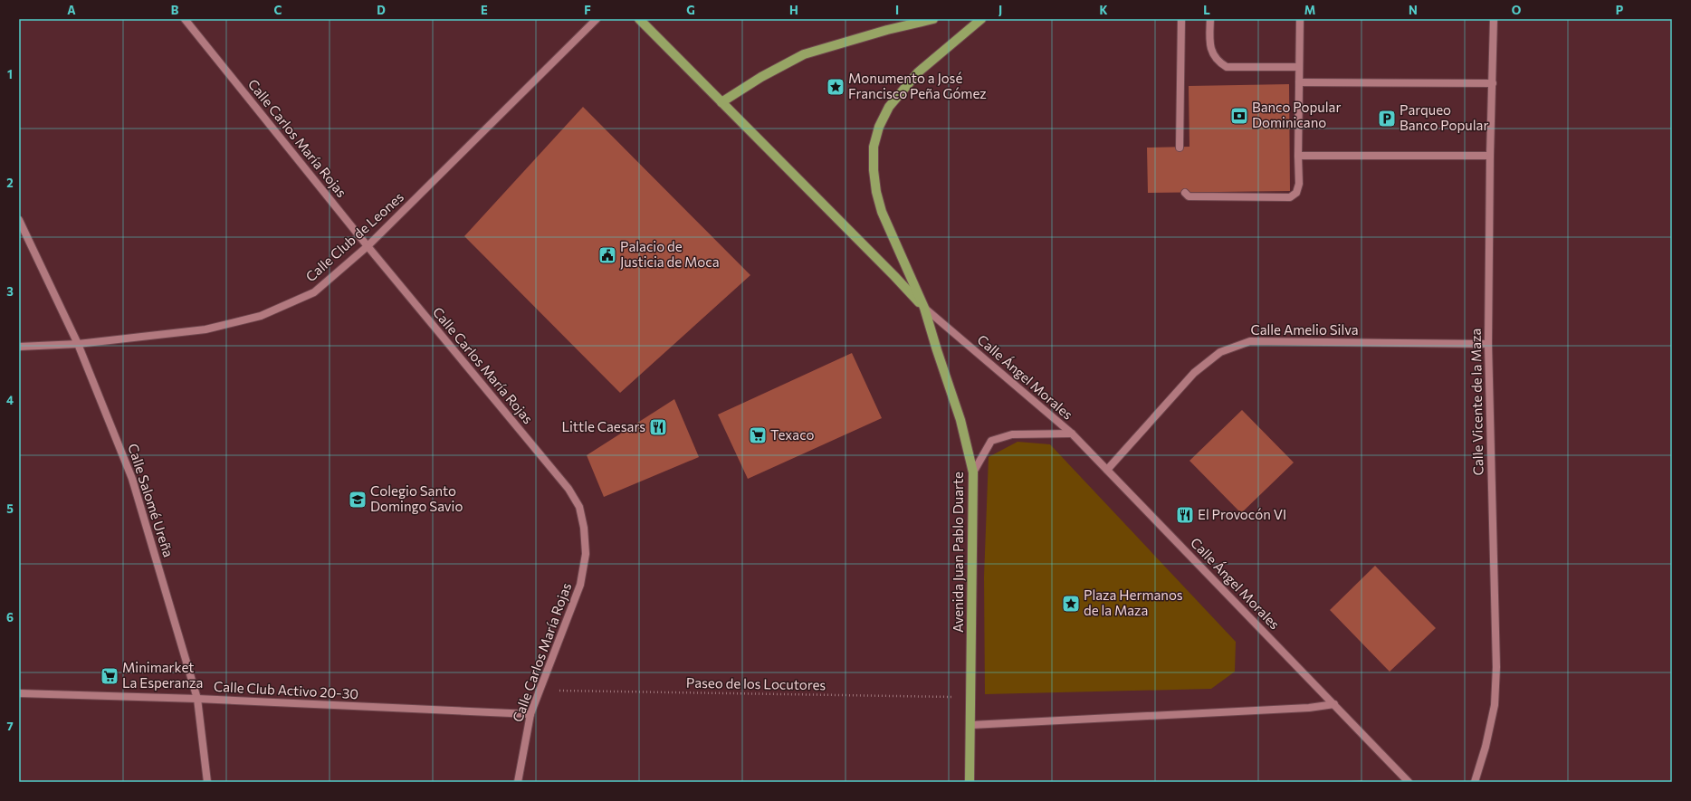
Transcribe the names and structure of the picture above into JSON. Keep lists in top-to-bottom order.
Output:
{
  "streets": {
    "main road": ["Avenida Juan Pablo Duarte"],
    "street": [
      "Calle Carlos María Rojas",
      "Calle Club de Leones",
      "Calle Amelio Silva",
      "Calle Ángel Morales",
      "Calle Vicente de la Maza",
      "Calle Salomé Ureña",
      "Calle Club Activo 20-30"
    ],
    "path": ["Paseo de los Locutores"]
  },
  "crossings": [
    ["Calle Carlos María Rojas", "Calle Club de Leones"],
    ["Calle Carlos María Rojas", "Paseo de los Locutores"],
    ["Calle Carlos María Rojas", "Calle Club Activo 20-30"],
    ["Calle Club de Leones", "Calle Salomé Ureña"],
    ["Calle Amelio Silva", "Calle Ángel Morales"],
    ["Calle Amelio Silva", "Calle Vicente de la Maza"],
    ["Calle Ángel Morales", "Avenida Juan Pablo Duarte"],
    ["Calle Salomé Ureña", "Calle Club Activo 20-30"],
    ["Avenida Juan Pablo Duarte", "Paseo de los Locutores"]
  ],
  "places": {
    "place": ["Monumento a José Francisco Peña Gómez", "Plaza Hermanos de la Maza"],
    "bank": ["Banco Popular Dominicano"],
    "parking": ["Parqueo Banco Popular"],
    "public building": ["Palacio de Justicia de Moca"],
    "restaurant": ["Little Caesars", "El Provocón VI"],
    "supermarket": ["Texaco", "Minimarket La Esperanza"],
    "school or university": ["Colegio Santo Domingo Savio"]
  },
  "grid": {
    "columns": [
      "A",
      "B",
      "C",
      "D",
      "E",
      "F",
      "G",
      "H",
      "I",
      "J",
      "K",
      "L",
      "M",
      "N",
      "O",
      "P"
    ],
    "rows": [
      "1",
      "2",
      "3",
      "4",
      "5",
      "6",
      "7"
    ]
  }
}
